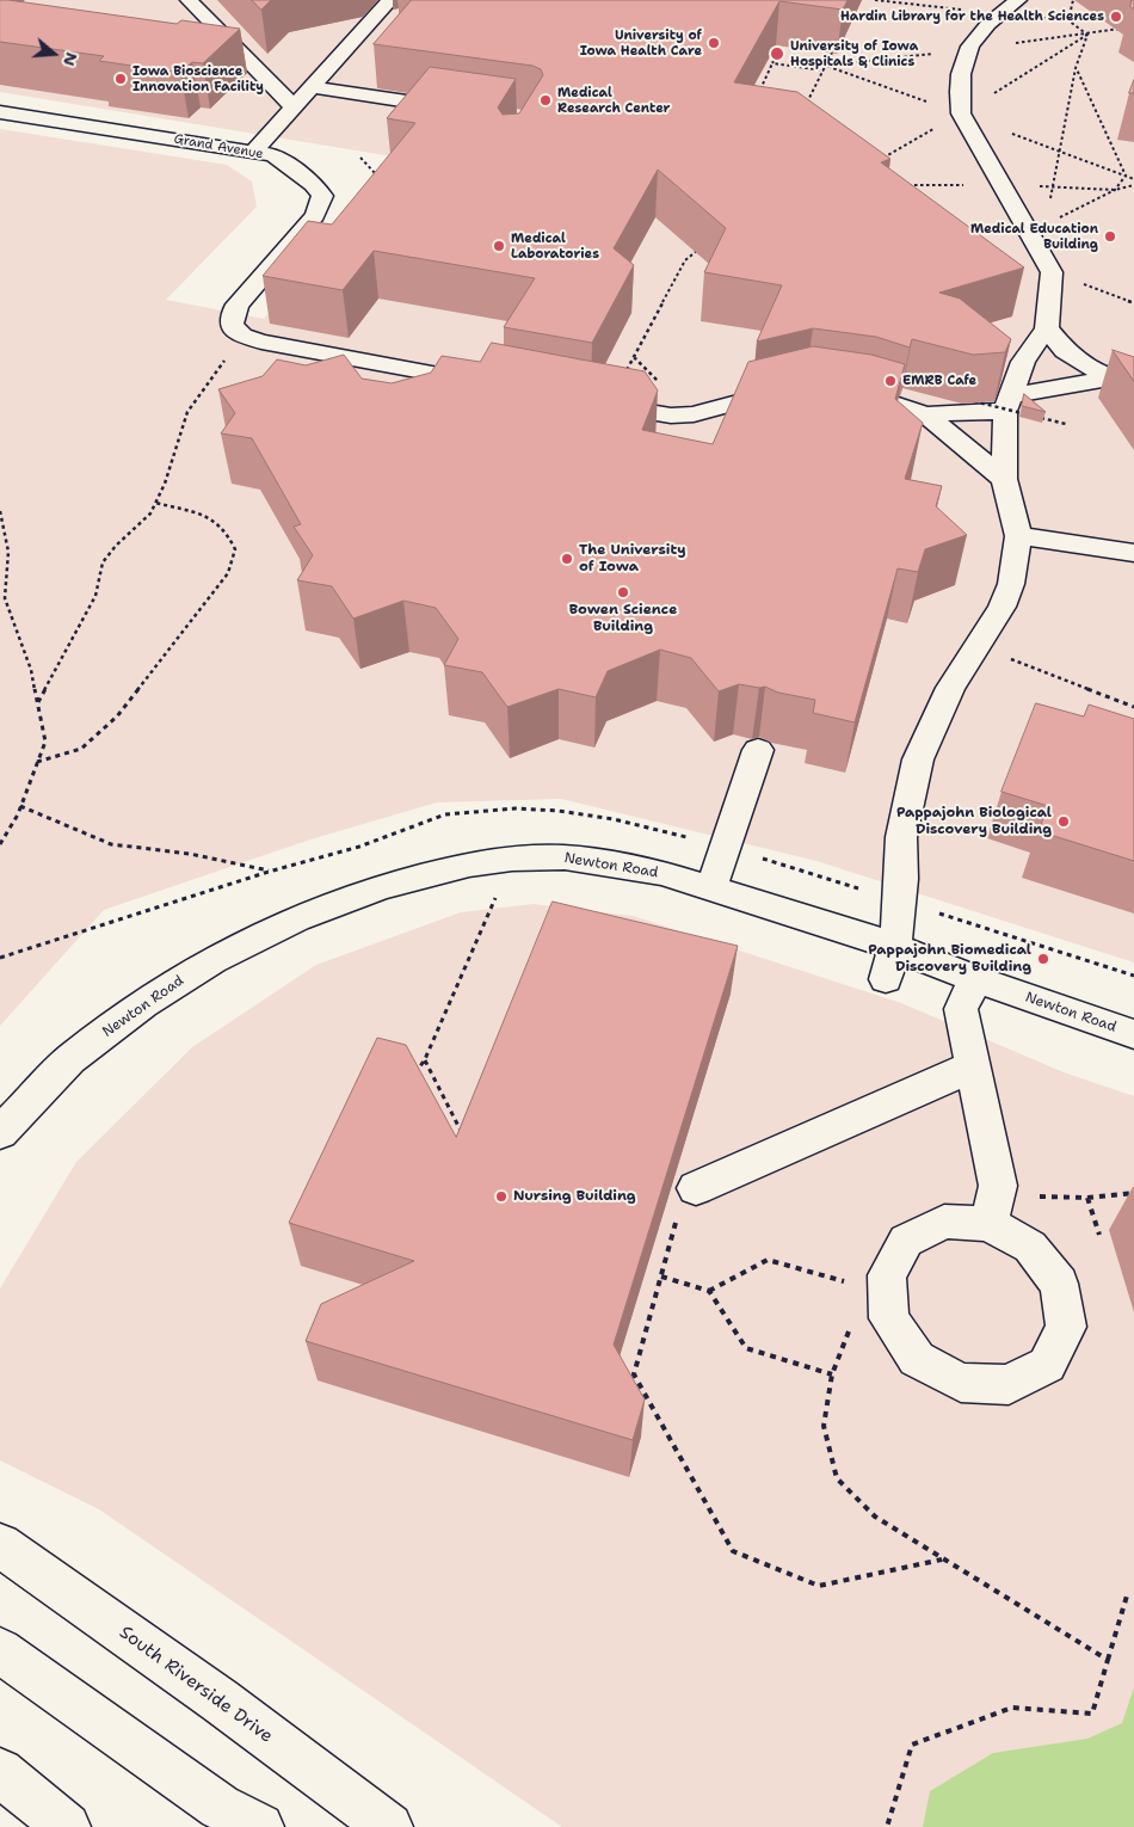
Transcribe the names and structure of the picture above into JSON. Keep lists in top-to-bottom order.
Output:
{
  "streets": {
    "street": ["Grand Avenue", "Newton Road", "South Riverside Drive"]
  },
  "places": [
    "Hardin Library for the Health Sciences",
    "University of Iowa Health Care",
    "University of Iowa Hospitals & Clinics",
    "Iowa Bioscience Innovation Facility",
    "Medical Research Center",
    "Medical Education Building",
    "Medical Laboratories",
    "EMRB Cafe",
    "The University of Iowa",
    "Bowen Science Building",
    "Pappajohn Biological Discovery Building",
    "Pappajohn Biomedical Discovery Building",
    "Nursing Building"
  ],
  "north": "right"
}
